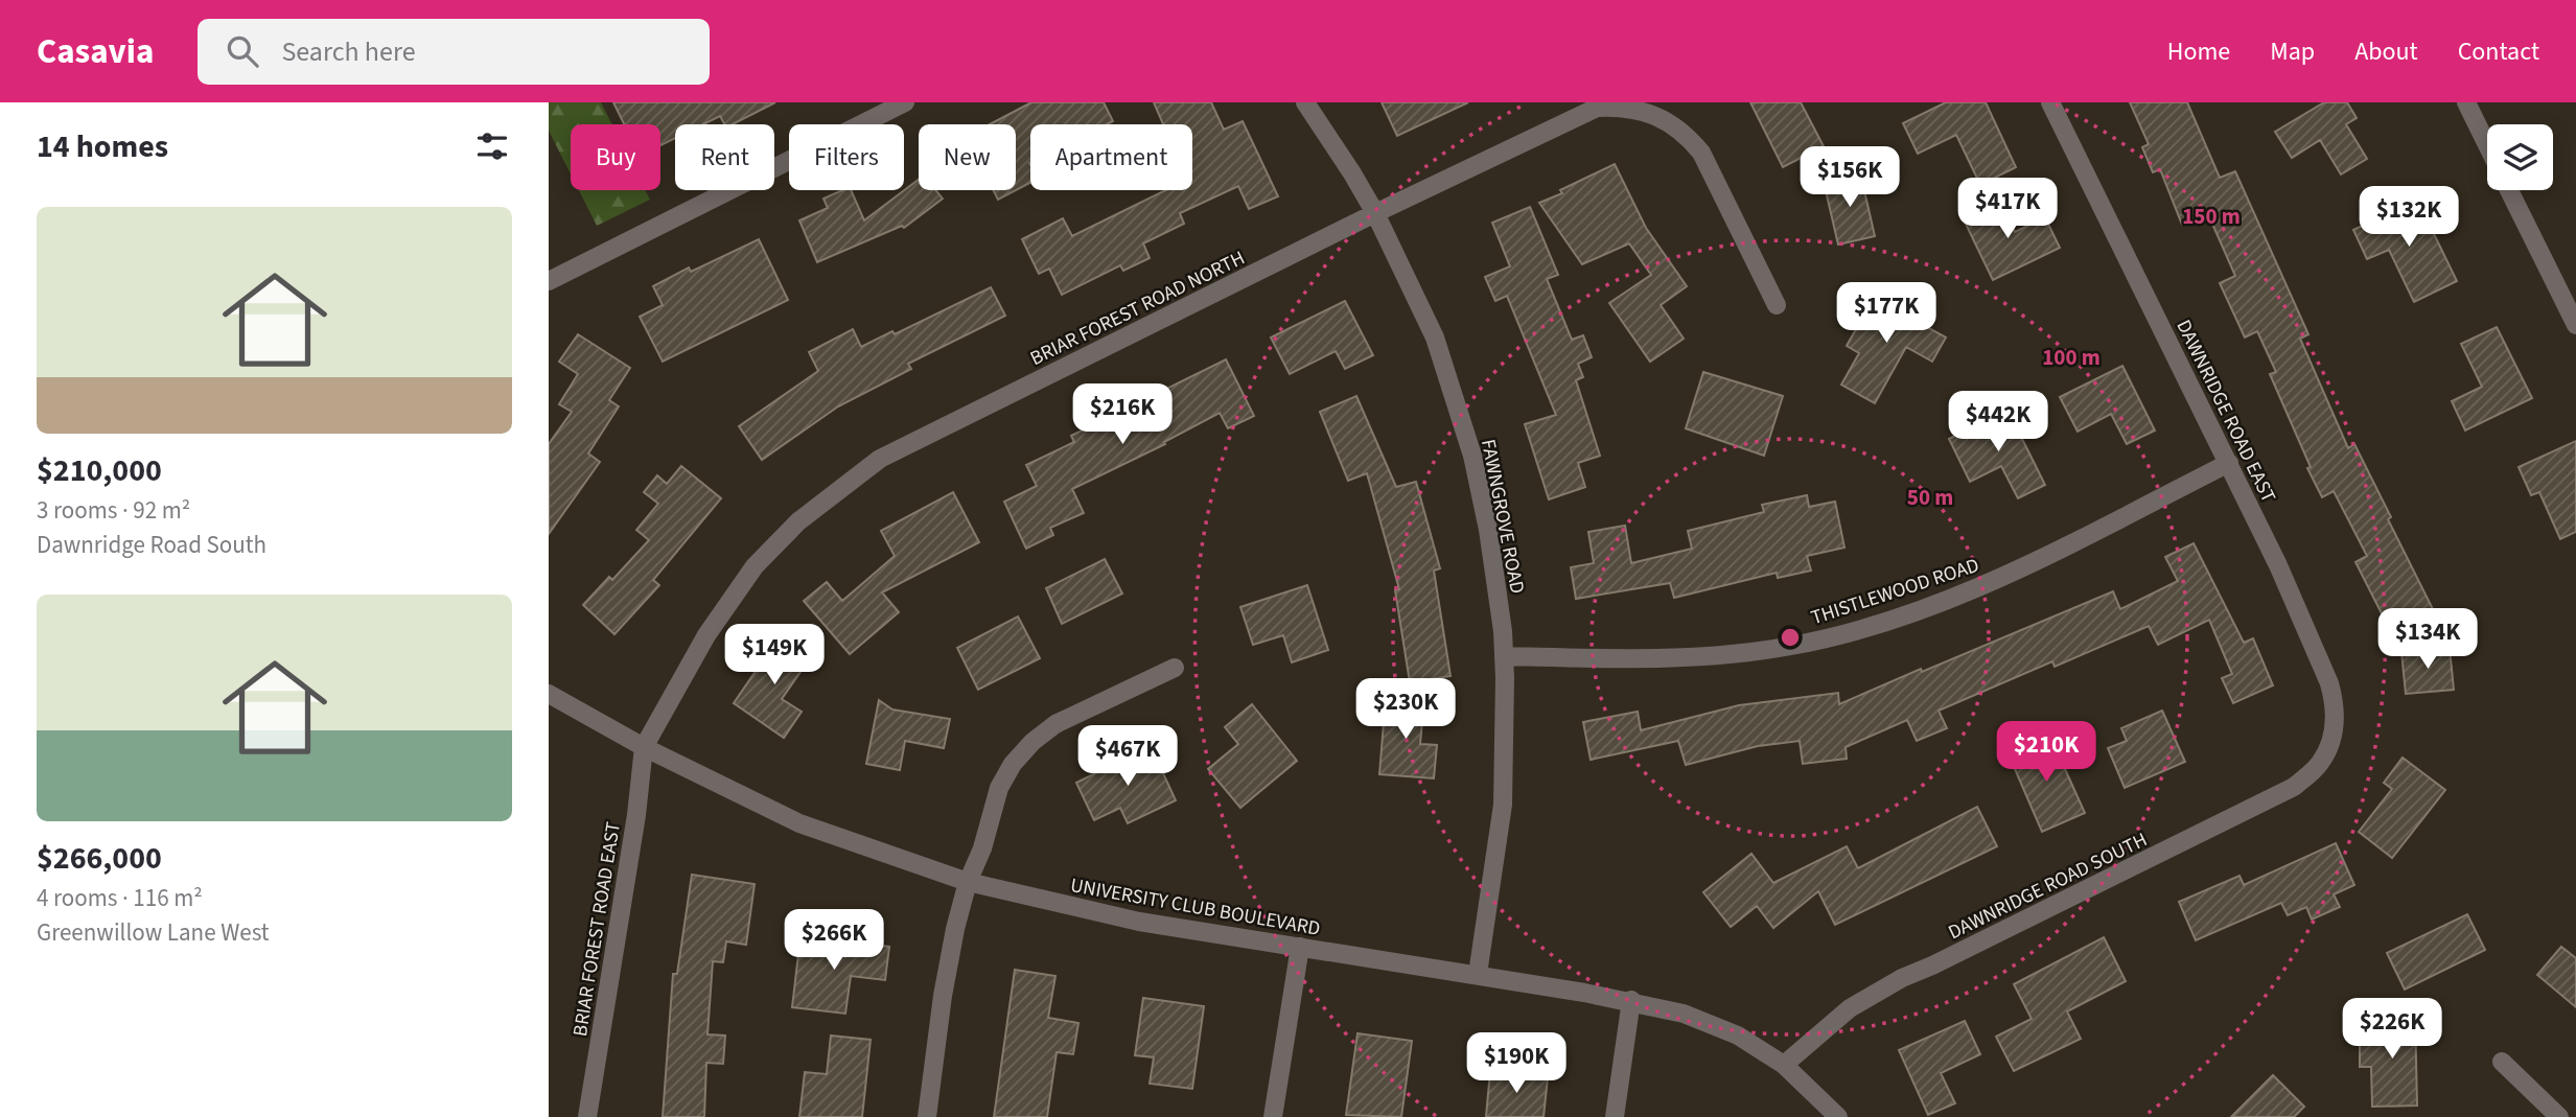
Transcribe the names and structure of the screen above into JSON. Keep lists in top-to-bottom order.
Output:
{
  "streets": {
    "street": [
      "BRIAR FOREST ROAD NORTH",
      "DAWNRIDGE ROAD EAST",
      "FAWNGROVE ROAD",
      "THISTLEWOOD ROAD",
      "DAWNRIDGE ROAD SOUTH",
      "UNIVERSITY CLUB BOULEVARD",
      "BRIAR FOREST ROAD EAST"
    ]
  },
  "crossings": [
    ["BRIAR FOREST ROAD NORTH", "FAWNGROVE ROAD"],
    ["BRIAR FOREST ROAD NORTH", "UNIVERSITY CLUB BOULEVARD"],
    ["BRIAR FOREST ROAD NORTH", "BRIAR FOREST ROAD EAST"],
    ["DAWNRIDGE ROAD EAST", "THISTLEWOOD ROAD"],
    ["DAWNRIDGE ROAD EAST", "DAWNRIDGE ROAD SOUTH"],
    ["FAWNGROVE ROAD", "THISTLEWOOD ROAD"],
    ["FAWNGROVE ROAD", "UNIVERSITY CLUB BOULEVARD"],
    ["DAWNRIDGE ROAD SOUTH", "UNIVERSITY CLUB BOULEVARD"],
    ["UNIVERSITY CLUB BOULEVARD", "BRIAR FOREST ROAD EAST"]
  ],
  "page": {
    "header": "Casavia",
    "search": "Search here",
    "nav": [
      "Home",
      "Map",
      "About",
      "Contact"
    ],
    "heading": "14 homes",
    "chip": [
      "Buy",
      "Rent",
      "Filters",
      "New",
      "Apartment"
    ],
    "price": [
      "$156K",
      "$417K",
      "$132K",
      "$177K",
      "$216K",
      "$442K",
      "$134K",
      "$149K",
      "$230K",
      "$210K",
      "$467K",
      "$266K",
      "$226K",
      "$190K"
    ],
    "list": [
      {
        "name": "$210,000",
        "note": "3 rooms · 92 m² · Dawnridge Road South"
      },
      {
        "name": "$266,000",
        "note": "4 rooms · 116 m² · Greenwillow Lane West"
      }
    ]
  },
  "rings": ["150 m", "100 m", "50 m"]
}
